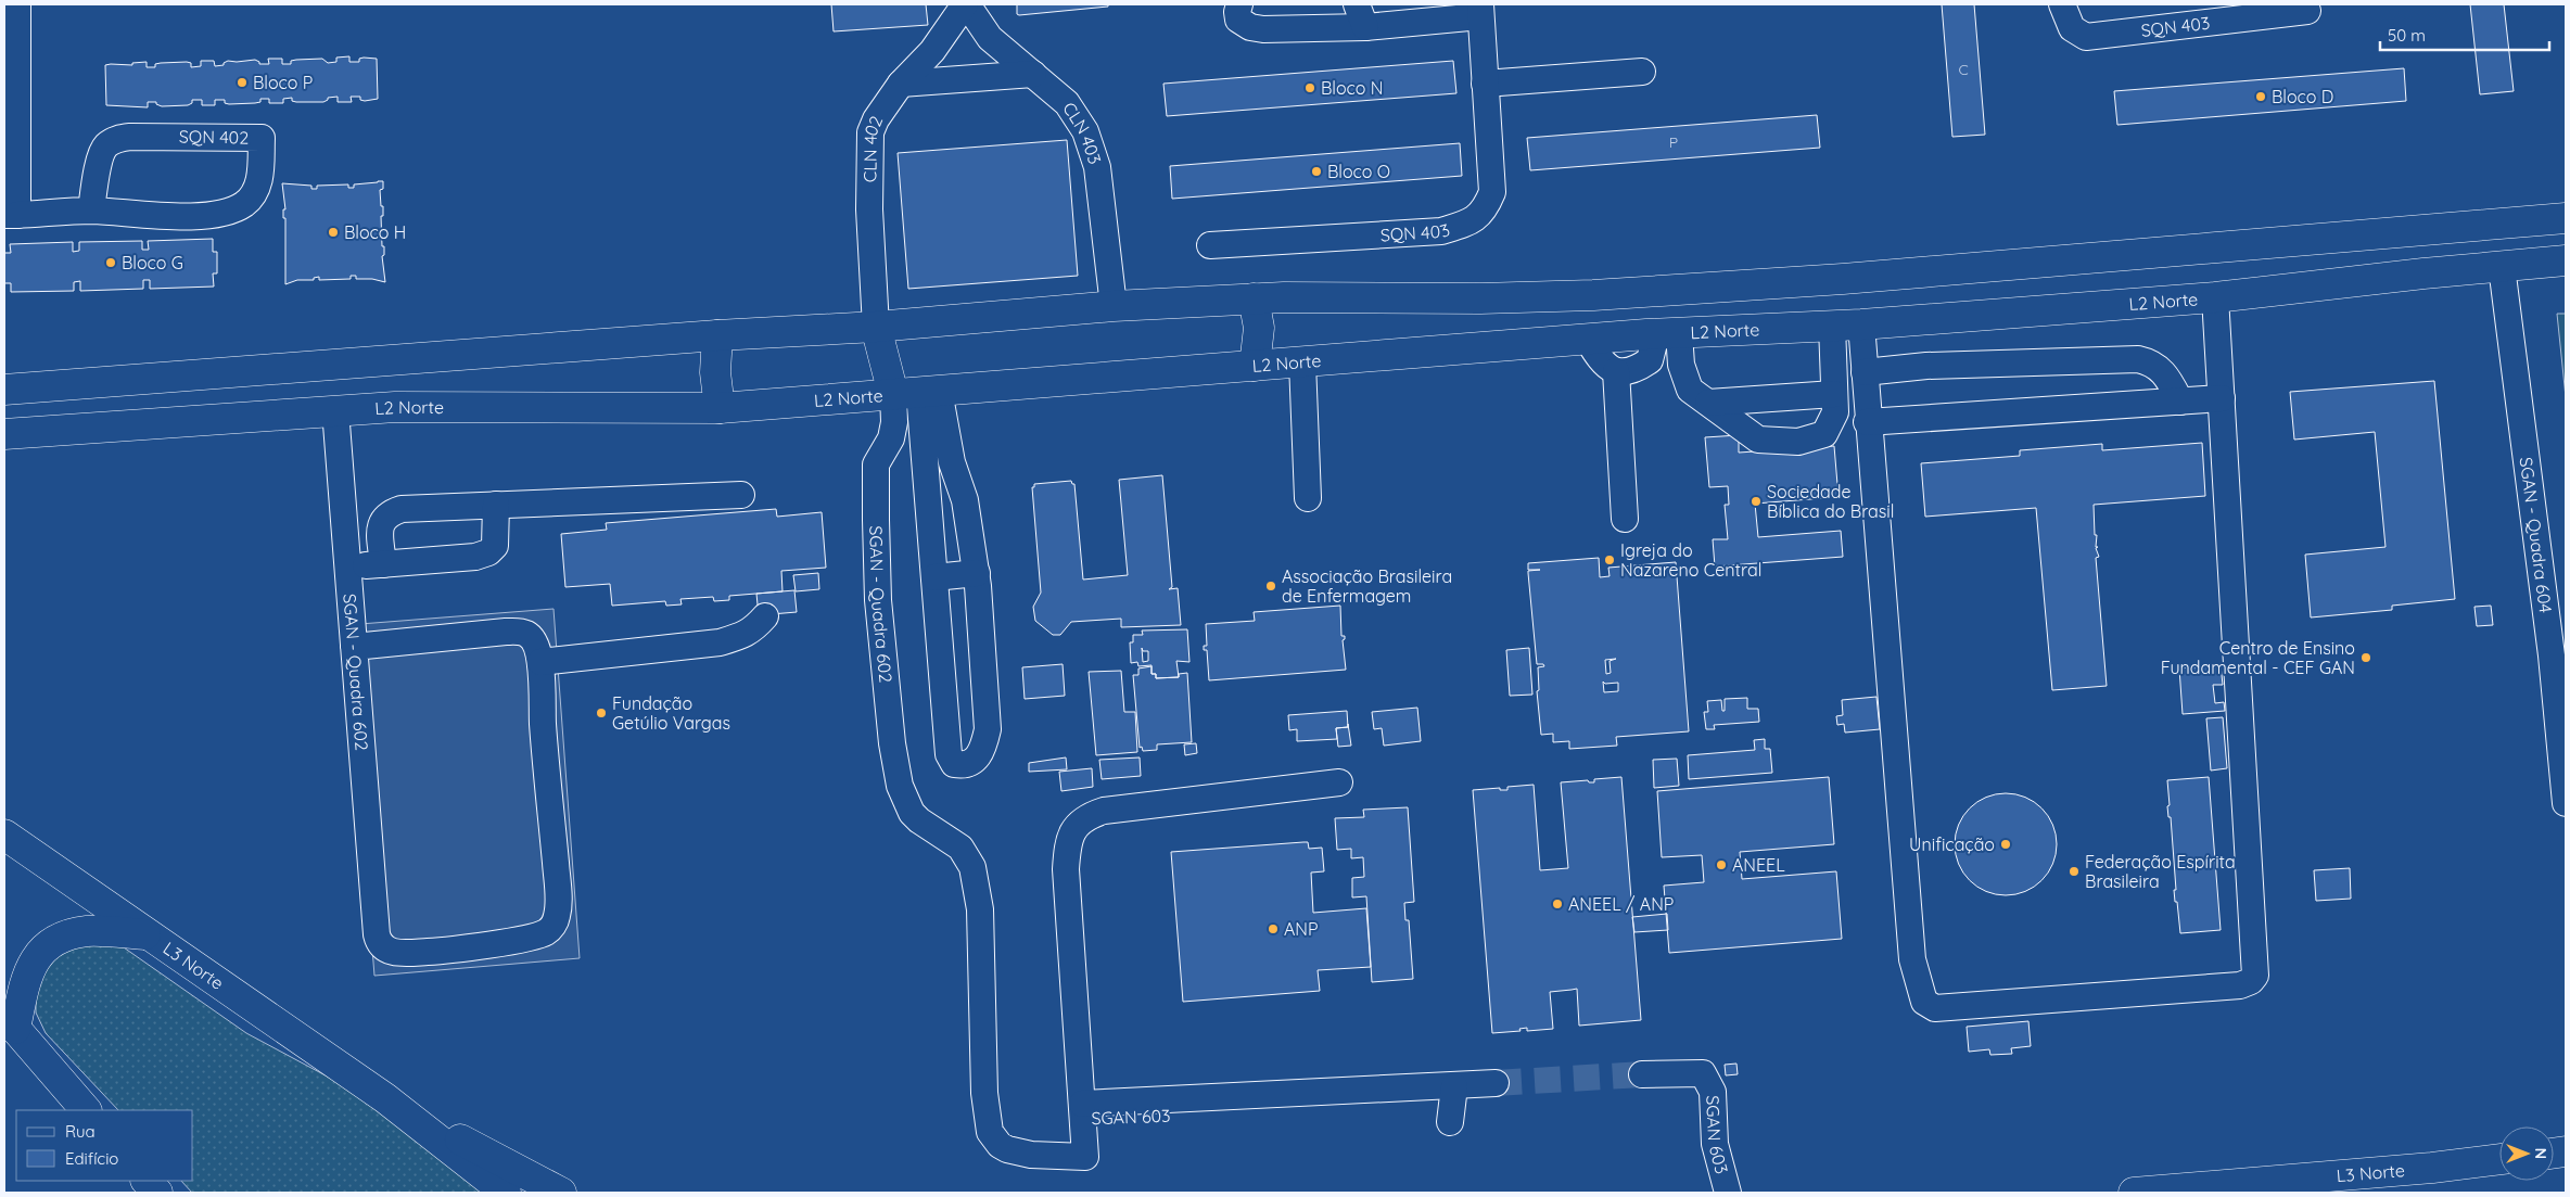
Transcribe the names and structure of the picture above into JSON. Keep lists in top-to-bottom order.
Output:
{
  "streets": {
    "main road": ["L2 Norte", "L3 Norte"],
    "street": [
      "SQN 403",
      "CLN 403",
      "SQN 402",
      "CLN 402",
      "SGAN - Quadra 604",
      "SGAN - Quadra 602",
      "SGAN 603"
    ]
  },
  "crossings": [
    ["CLN 403", "CLN 402"],
    ["L2 Norte", "SGAN - Quadra 604"],
    ["L2 Norte", "SGAN - Quadra 602"],
    ["SGAN - Quadra 602", "SGAN 603"]
  ],
  "places": [
    "Bloco P",
    "Bloco N",
    "Bloco D",
    "Bloco O",
    "Bloco H",
    "Bloco G",
    "Sociedade Bíblica do Brasil",
    "Igreja do Nazareno Central",
    "Associação Brasileira de Enfermagem",
    "Centro de Ensino Fundamental - CEF GAN",
    "Fundação Getúlio Vargas",
    "Unificação",
    "ANEEL",
    "Federação Espírita Brasileira",
    "ANEEL / ANP",
    "ANP"
  ],
  "house_numbers": ["C", "P"],
  "legend": ["Rua", "Edifício"],
  "scale_bar": "50 m",
  "north": "right"
}
